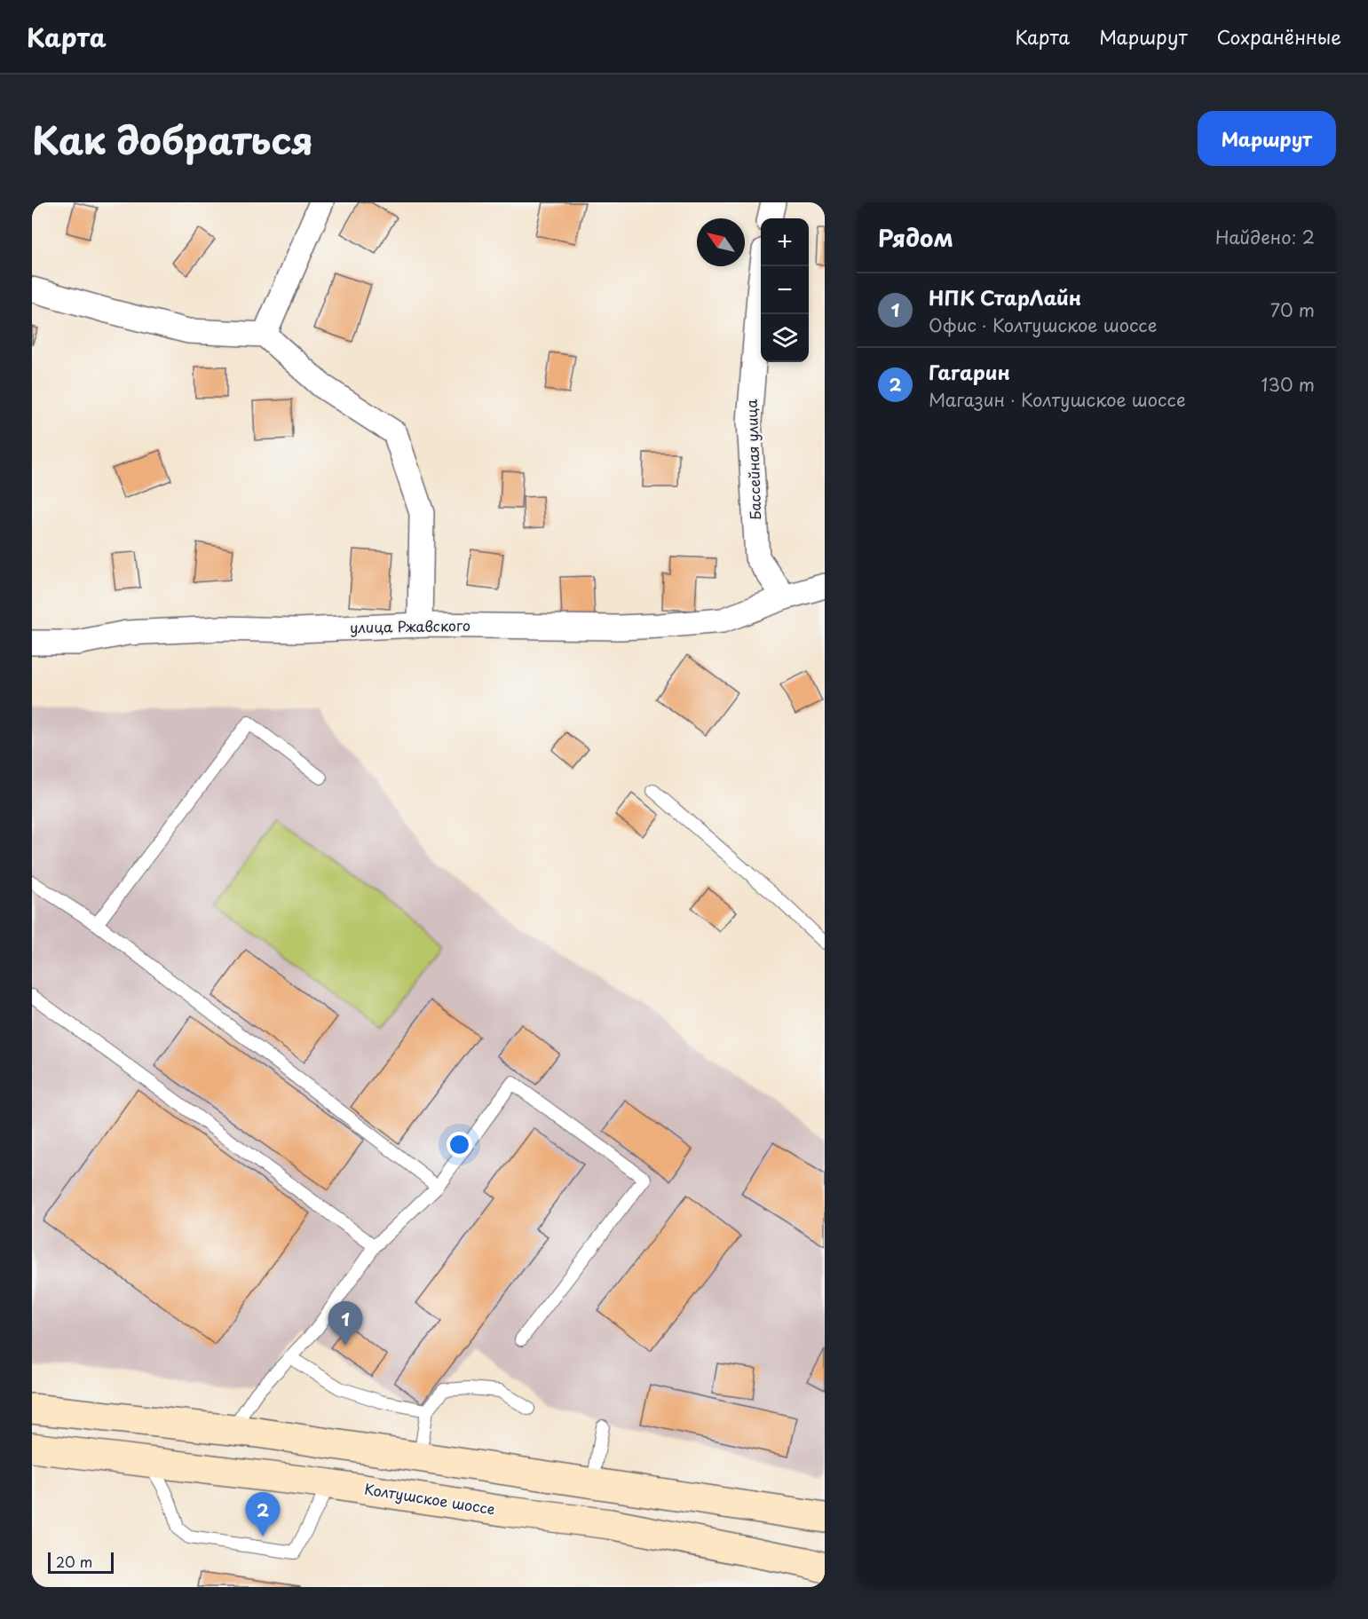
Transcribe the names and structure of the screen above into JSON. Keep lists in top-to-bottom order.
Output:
{
  "streets": {
    "main road": ["Колтушское шоссе"],
    "street": ["Бассейная улица", "улица Ржавского"]
  },
  "crossings": [
    ["Бассейная улица", "улица Ржавского"]
  ],
  "scale_bar": "20 m",
  "north": "top left",
  "page": {
    "header": "Карта",
    "nav": ["Карта", "Маршрут", "Сохранённые"],
    "title": "Как добраться",
    "buttons": "Маршрут",
    "heading": ["Рядом", "Найдено: 2"],
    "map_buttons": ["+", "−"],
    "list": [
      {
        "mark": "1",
        "name": "НПК СтарЛайн",
        "note": "Офис · Колтушское шоссе",
        "value": "70 m"
      },
      {
        "mark": "2",
        "name": "Гагарин",
        "note": "Магазин · Колтушское шоссе",
        "value": "130 m"
      }
    ],
    "pins": ["1", "2"],
    "scale": "20 m"
  }
}
